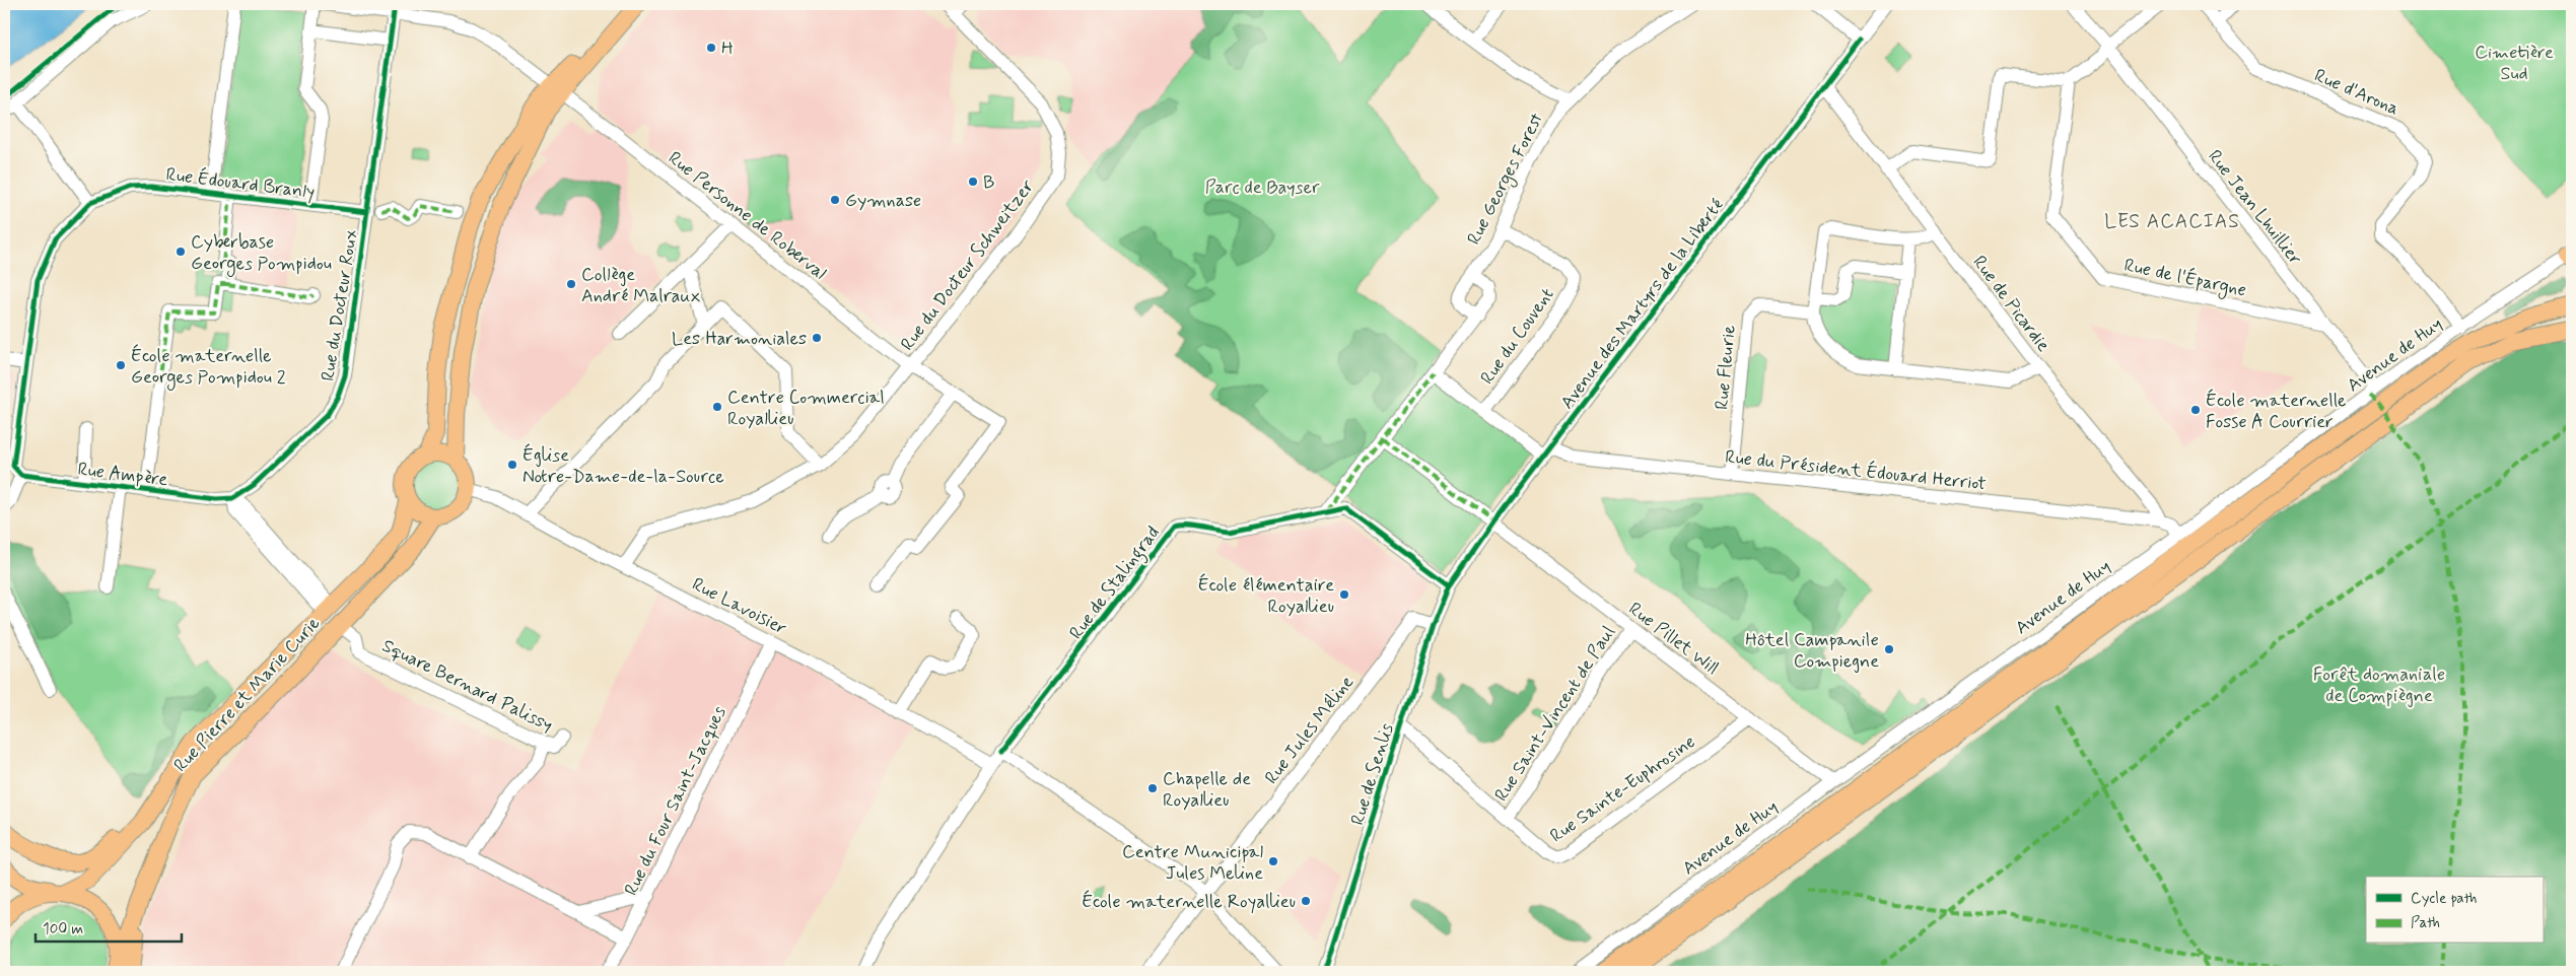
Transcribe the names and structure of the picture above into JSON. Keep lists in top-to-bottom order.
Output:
{
  "streets": {
    "main road": ["Rue Pierre et Marie Curie"],
    "street": [
      "Rue d'Arona",
      "Rue Georges Forest",
      "Rue Édouard Branly",
      "Rue Jean Lhuillier",
      "Rue Personne de Roberval",
      "Rue du Docteur Schweitzer",
      "Rue de l'Épargne",
      "Avenue des Martyrs de la Liberté",
      "Rue de Picardie",
      "Rue du Docteur Roux",
      "Rue du Couvent",
      "Avenue de Huy",
      "Rue Fleurie",
      "Rue du Président Édouard Herriot",
      "Rue Ampère",
      "Rue de Stalingrad",
      "Rue Lavoisier",
      "Rue Pillet Will",
      "Square Bernard Palissy",
      "Rue Saint-Vincent de Paul",
      "Rue Jules Méline",
      "Rue de Senlis",
      "Rue Sainte-Euphrosine",
      "Rue du Four Saint-Jacques"
    ]
  },
  "crossings": [
    ["Rue d'Arona", "Avenue de Huy"],
    ["Rue Georges Forest", "Rue du Couvent"],
    ["Rue Édouard Branly", "Rue du Docteur Roux"],
    ["Rue Édouard Branly", "Rue Ampère"],
    ["Rue Jean Lhuillier", "Rue de l'Épargne"],
    ["Rue Jean Lhuillier", "Avenue de Huy"],
    ["Rue Personne de Roberval", "Rue du Docteur Schweitzer"],
    ["Rue Personne de Roberval", "Rue du Docteur Roux"],
    ["Rue du Docteur Schweitzer", "Rue Lavoisier"],
    ["Avenue des Martyrs de la Liberté", "Rue de Picardie"],
    ["Avenue des Martyrs de la Liberté", "Rue du Président Édouard Herriot"],
    ["Avenue des Martyrs de la Liberté", "Rue de Stalingrad"],
    ["Avenue des Martyrs de la Liberté", "Rue Pillet Will"],
    ["Avenue des Martyrs de la Liberté", "Rue de Senlis"],
    ["Rue de Picardie", "Avenue de Huy"],
    ["Rue de Picardie", "Rue du Président Édouard Herriot"],
    ["Rue du Docteur Roux", "Rue Ampère"],
    ["Avenue de Huy", "Rue Pillet Will"],
    ["Rue Fleurie", "Rue du Président Édouard Herriot"],
    ["Rue de Stalingrad", "Rue Lavoisier"],
    ["Rue de Stalingrad", "Rue de Senlis"],
    ["Rue Lavoisier", "Rue Pierre et Marie Curie"],
    ["Rue Lavoisier", "Rue du Four Saint-Jacques"],
    ["Rue Pillet Will", "Rue Saint-Vincent de Paul"],
    ["Rue Pillet Will", "Rue Sainte-Euphrosine"],
    ["Square Bernard Palissy", "Rue Pierre et Marie Curie"],
    ["Rue Saint-Vincent de Paul", "Rue Sainte-Euphrosine"],
    ["Rue Jules Méline", "Rue de Senlis"],
    ["Rue de Senlis", "Rue Sainte-Euphrosine"]
  ],
  "districts": ["LES ACACIAS"],
  "parks": ["Cimetière Sud", "Parc de Bayser", "Forêt domaniale de Compiègne"],
  "places": [
    "H",
    "B",
    "Gymnase",
    "Cyberbase Georges Pompidou",
    "Collège André Malraux",
    "Les Harmoniales",
    "École maternelle Georges Pompidou 2",
    "Centre Commercial Royallieu",
    "École maternelle Fosse A Courrier",
    "Église Notre-Dame-de-la-Source",
    "École élémentaire Royallieu",
    "Hôtel Campanile Compiegne",
    "Chapelle de Royallieu",
    "Centre Municipal Jules Meline",
    "École maternelle Royallieu"
  ],
  "legend": ["Cycle path", "Path"],
  "scale_bar": "100 m"
}
